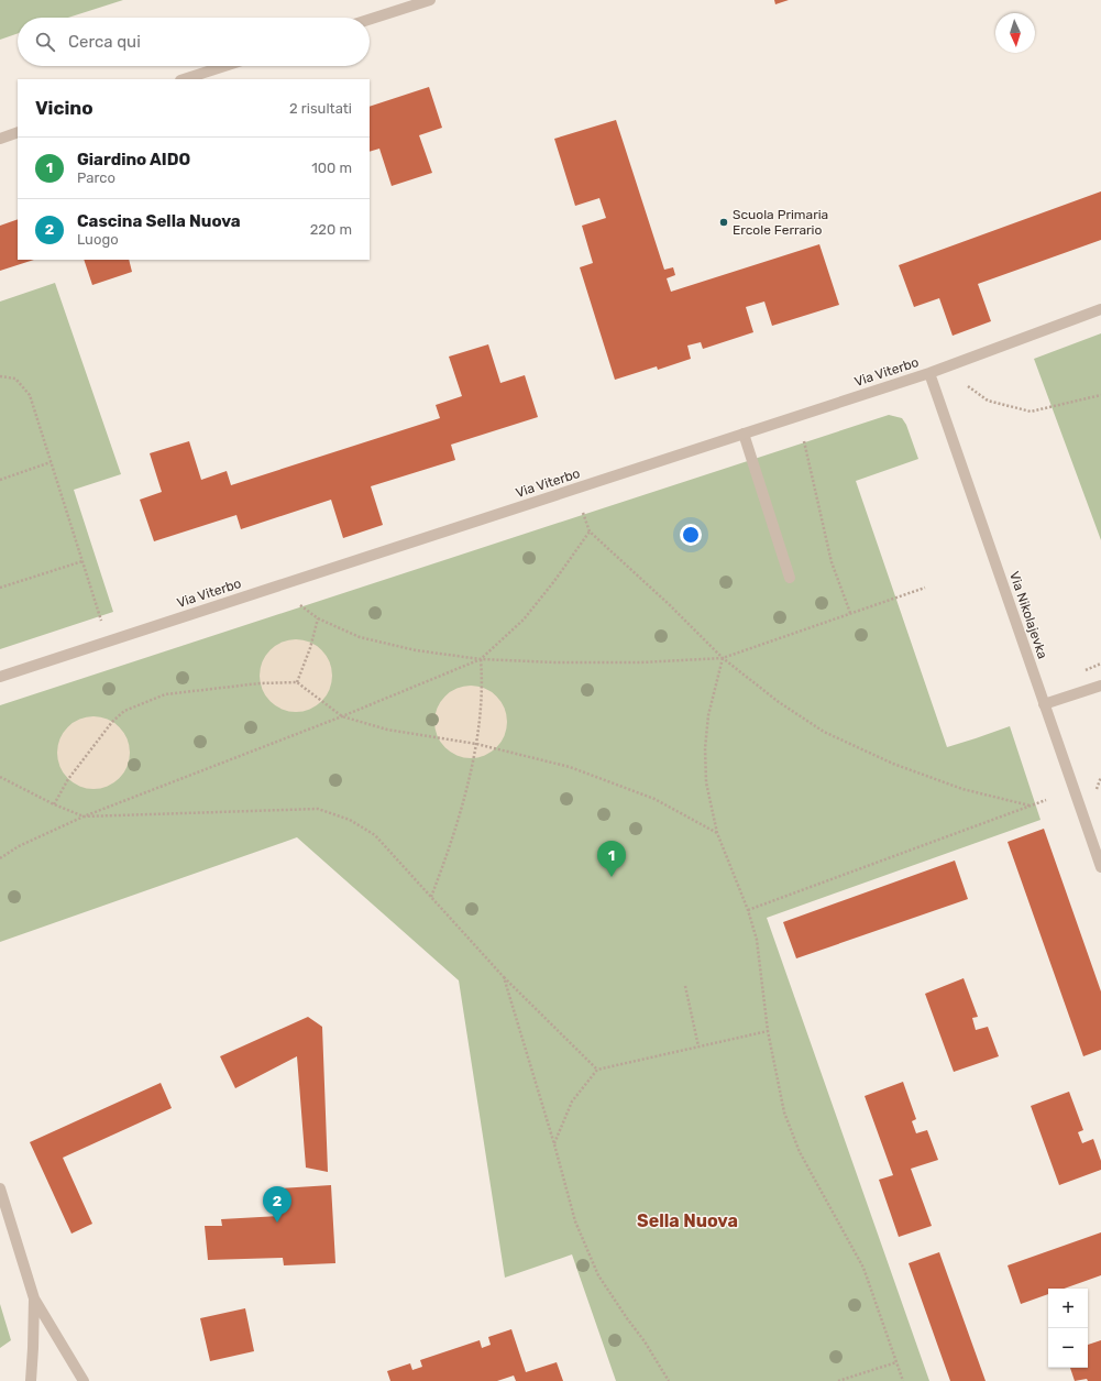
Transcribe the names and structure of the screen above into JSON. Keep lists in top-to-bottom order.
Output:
{
  "streets": {
    "street": ["Via Viterbo", "Via Nikolajevka"]
  },
  "crossings": [
    ["Via Viterbo", "Via Nikolajevka"]
  ],
  "districts": ["Sella Nuova"],
  "places": ["Scuola Primaria Ercole Ferrario"],
  "north": "bottom",
  "page": {
    "search": "Cerca qui",
    "heading": ["Vicino", "2 risultati"],
    "list": [
      {
        "mark": "1",
        "name": "Giardino AIDO",
        "note": "Parco",
        "value": "100 m"
      },
      {
        "mark": "2",
        "name": "Cascina Sella Nuova",
        "note": "Luogo",
        "value": "220 m"
      }
    ],
    "pins": ["1", "2"],
    "map_buttons": ["+", "−"]
  }
}
